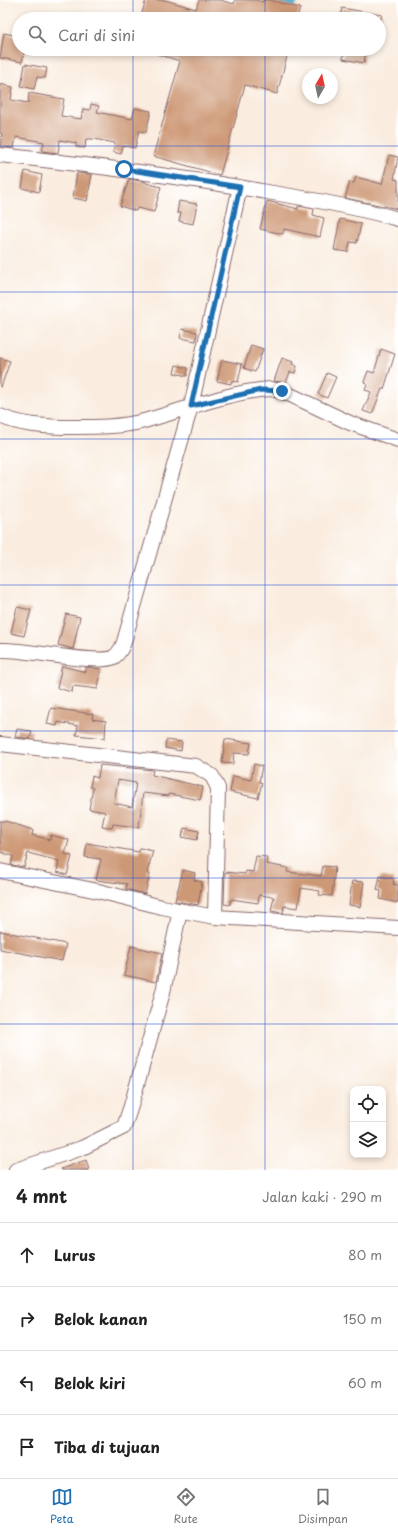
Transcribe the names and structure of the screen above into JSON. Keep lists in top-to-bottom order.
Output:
{
  "north": "top",
  "page": {
    "search": "Cari di sini",
    "heading": ["4 mnt", "Jalan kaki · 290 m"],
    "list": [
      ["Lurus", "80 m"],
      ["Belok kanan", "150 m"],
      ["Belok kiri", "60 m"],
      "Tiba di tujuan"
    ],
    "nav": ["Peta", "Rute", "Disimpan"]
  }
}
